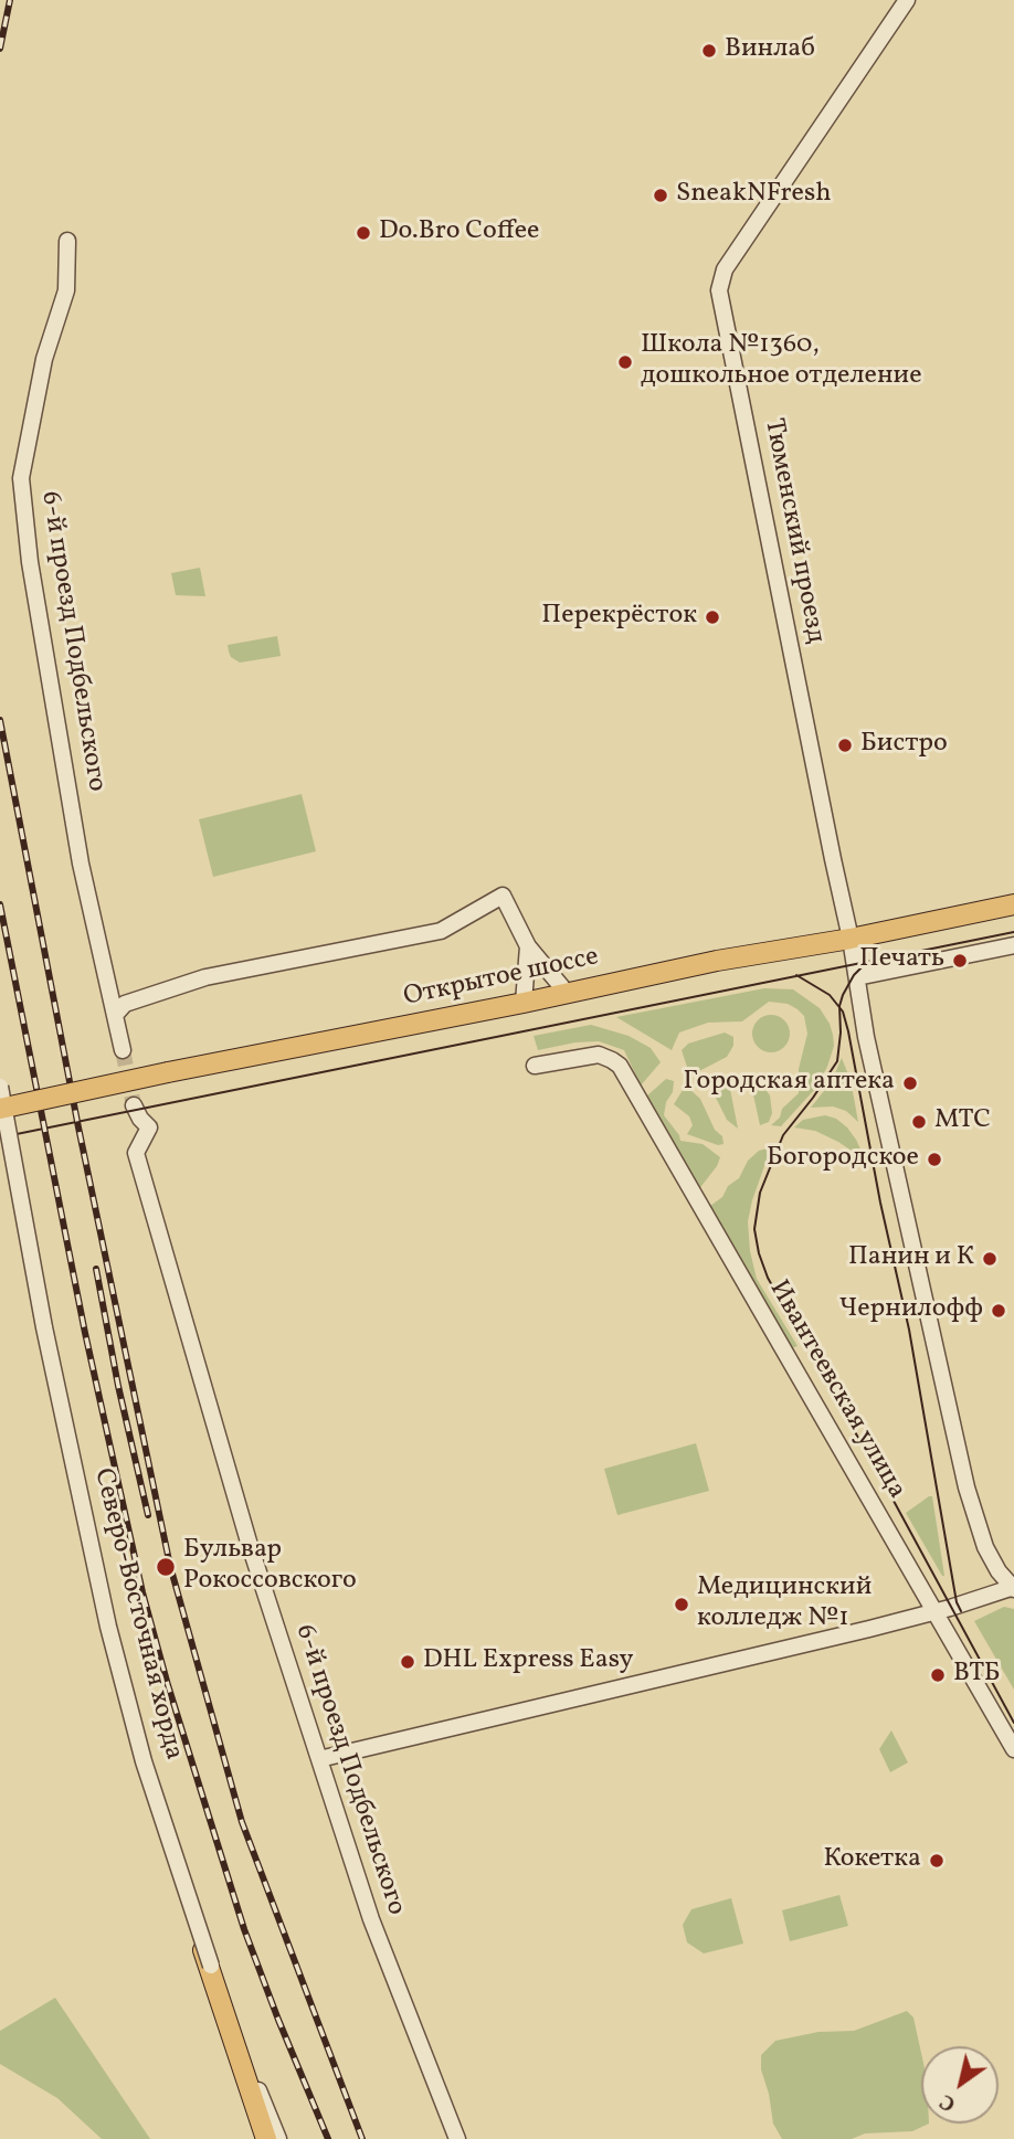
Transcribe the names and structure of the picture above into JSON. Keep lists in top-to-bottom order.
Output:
{
  "streets": {
    "main road": ["Открытое шоссе", "Северо-Восточная хорда"],
    "street": ["Тюменский проезд", "6-й проезд Подбельского", "Ивантеевская улица"]
  },
  "crossings": [
    ["Тюменский проезд", "Открытое шоссе"]
  ],
  "places": [
    "Винлаб",
    "SneakNFresh",
    "Do.Bro Coffee",
    "Школа №1360, дошкольное отделение",
    "Перекрёсток",
    "Бистро",
    "Печать",
    "Городская аптека",
    "МТС",
    "Богородское",
    "Панин и К",
    "Чернилофф",
    "Бульвар Рокоссовского",
    "Медицинский колледж №1",
    "DHL Express Easy",
    "ВТБ",
    "Кокетка"
  ],
  "north": "bottom left"
}
